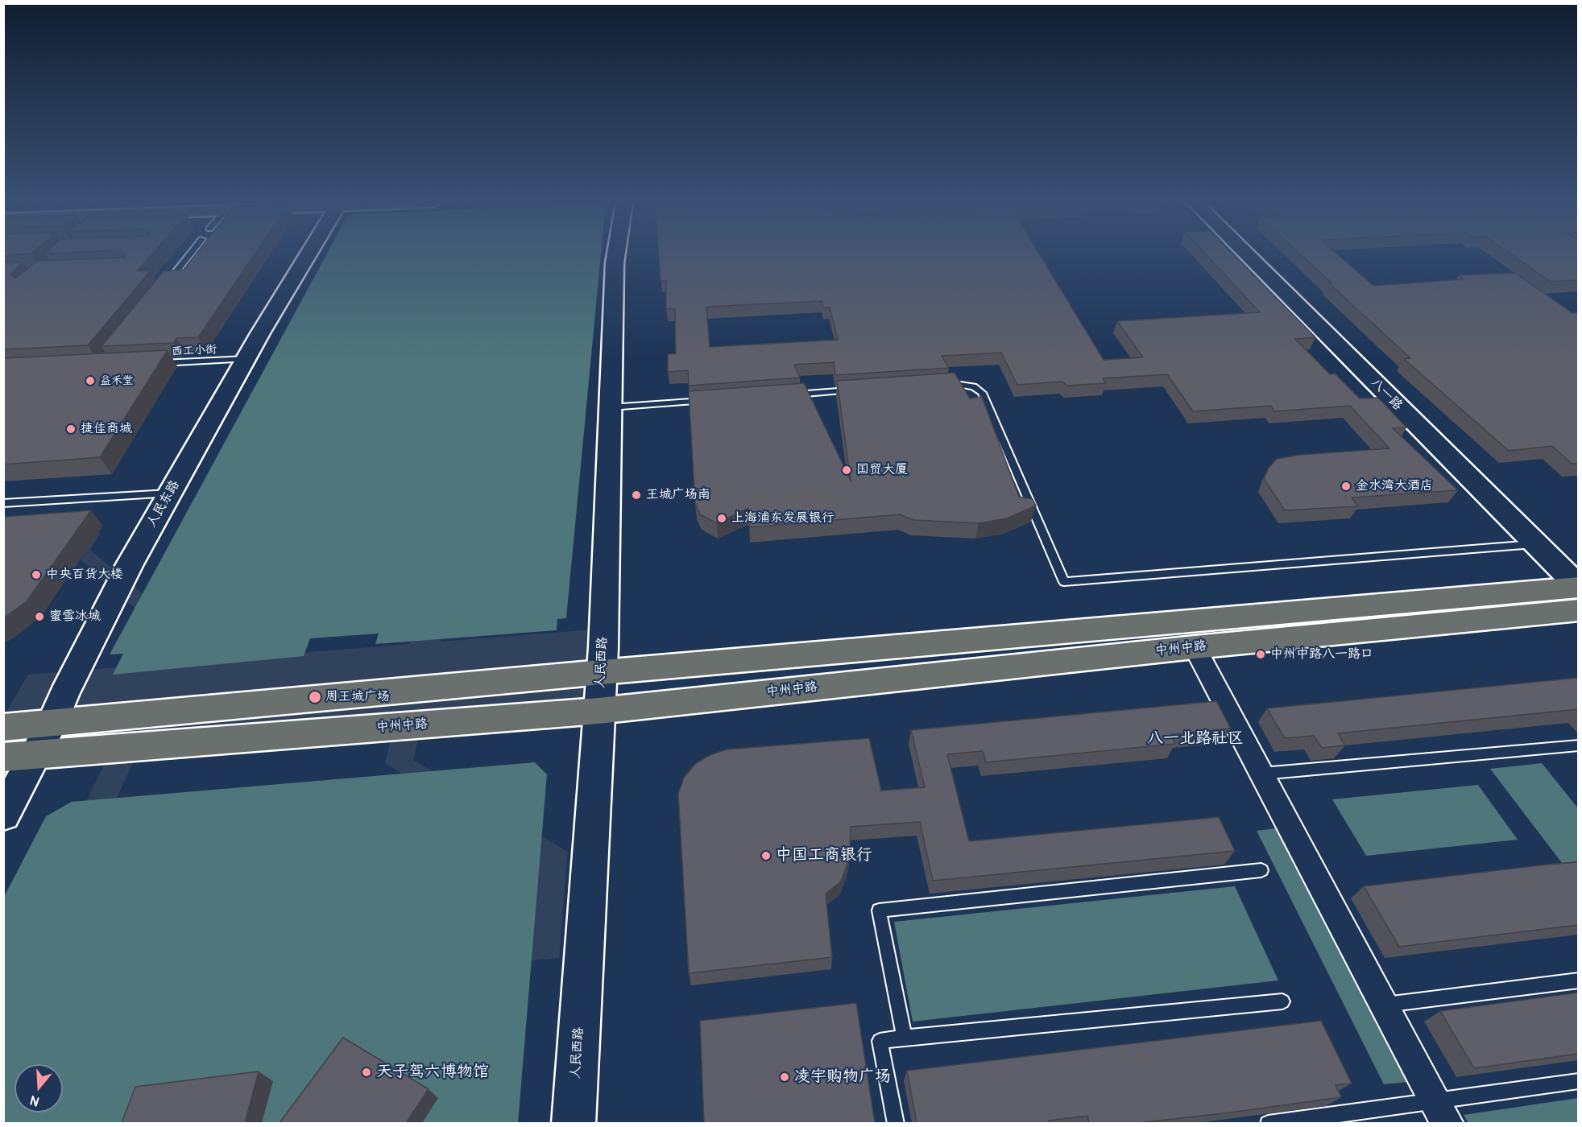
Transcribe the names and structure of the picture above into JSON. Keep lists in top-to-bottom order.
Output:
{
  "streets": {
    "main road": [
      "八一路",
      "人民东路",
      "中州中路",
      "人民西路"
    ],
    "lane": ["西工小街"]
  },
  "crossings": [
    ["西工小街", "人民东路"],
    ["八一路", "中州中路"],
    ["人民东路", "中州中路"],
    ["中州中路", "人民西路"]
  ],
  "districts": ["八一北路社区"],
  "places": [
    "益禾堂",
    "捷佳商城",
    "国贸大厦",
    "金水湾大酒店",
    "王城广场南",
    "上海浦东发展银行",
    "中央百货大楼",
    "蜜雪冰城",
    "中州中路八一路口",
    "周王城广场",
    "中国工商银行",
    "天子驾六博物馆",
    "凌宇购物广场"
  ],
  "north": "bottom"
}
